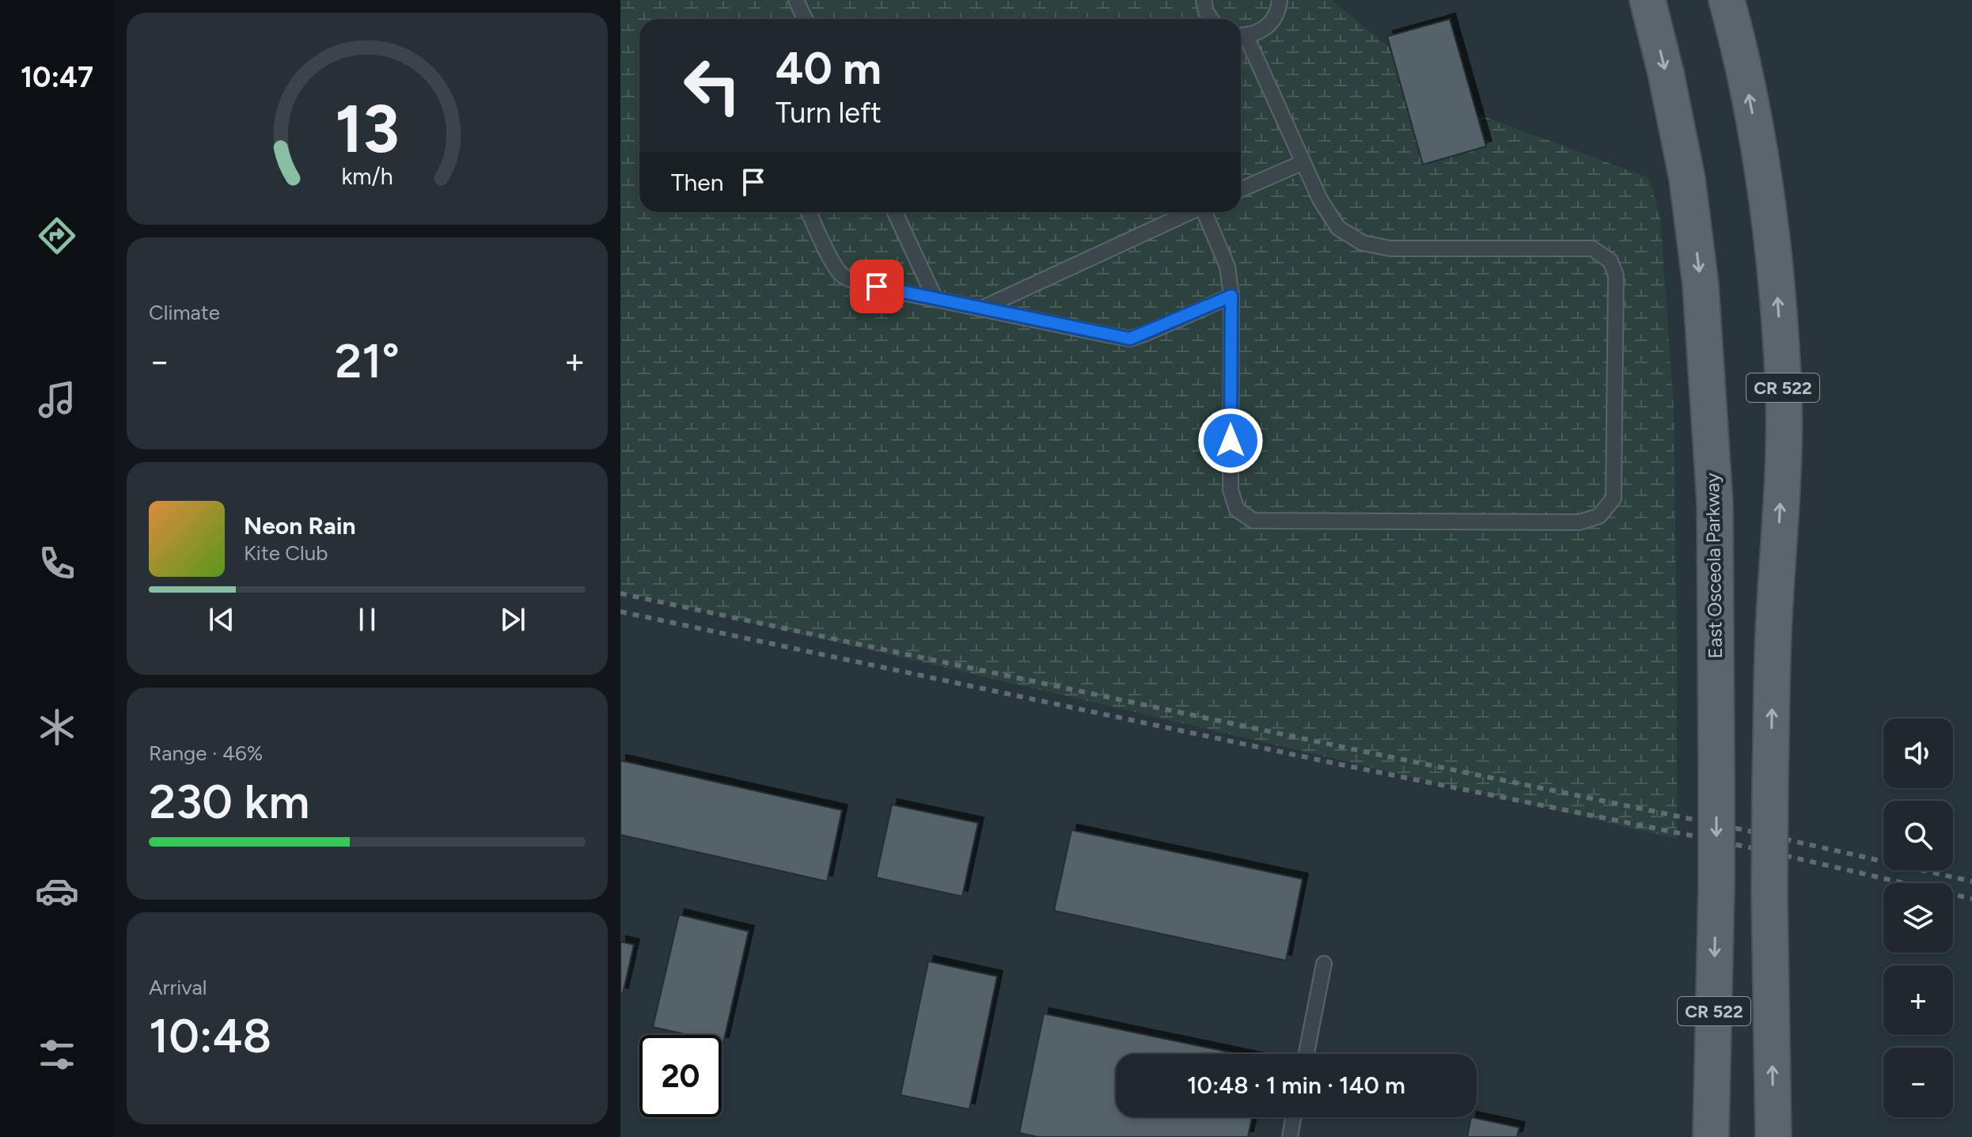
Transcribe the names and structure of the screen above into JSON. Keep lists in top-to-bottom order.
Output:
{
  "streets": {
    "main road": ["CR 522", "East Osceola Parkway"]
  },
  "page": {
    "tabs": "10:47",
    "turn": ["40 m", "Turn left"],
    "then": "Then",
    "tile": [
      "Climate",
      ["Range · 46%", "230 km"],
      ["Arrival", "10:48"]
    ],
    "heat": ["−", "21°", "+"],
    "song": ["Neon Rain", "Kite Club"],
    "map_buttons": ["+", "−"],
    "limit": "20",
    "trip": "10:48 · 1 min · 140 m",
    "gauge": ["13", "km/h"]
  }
}
